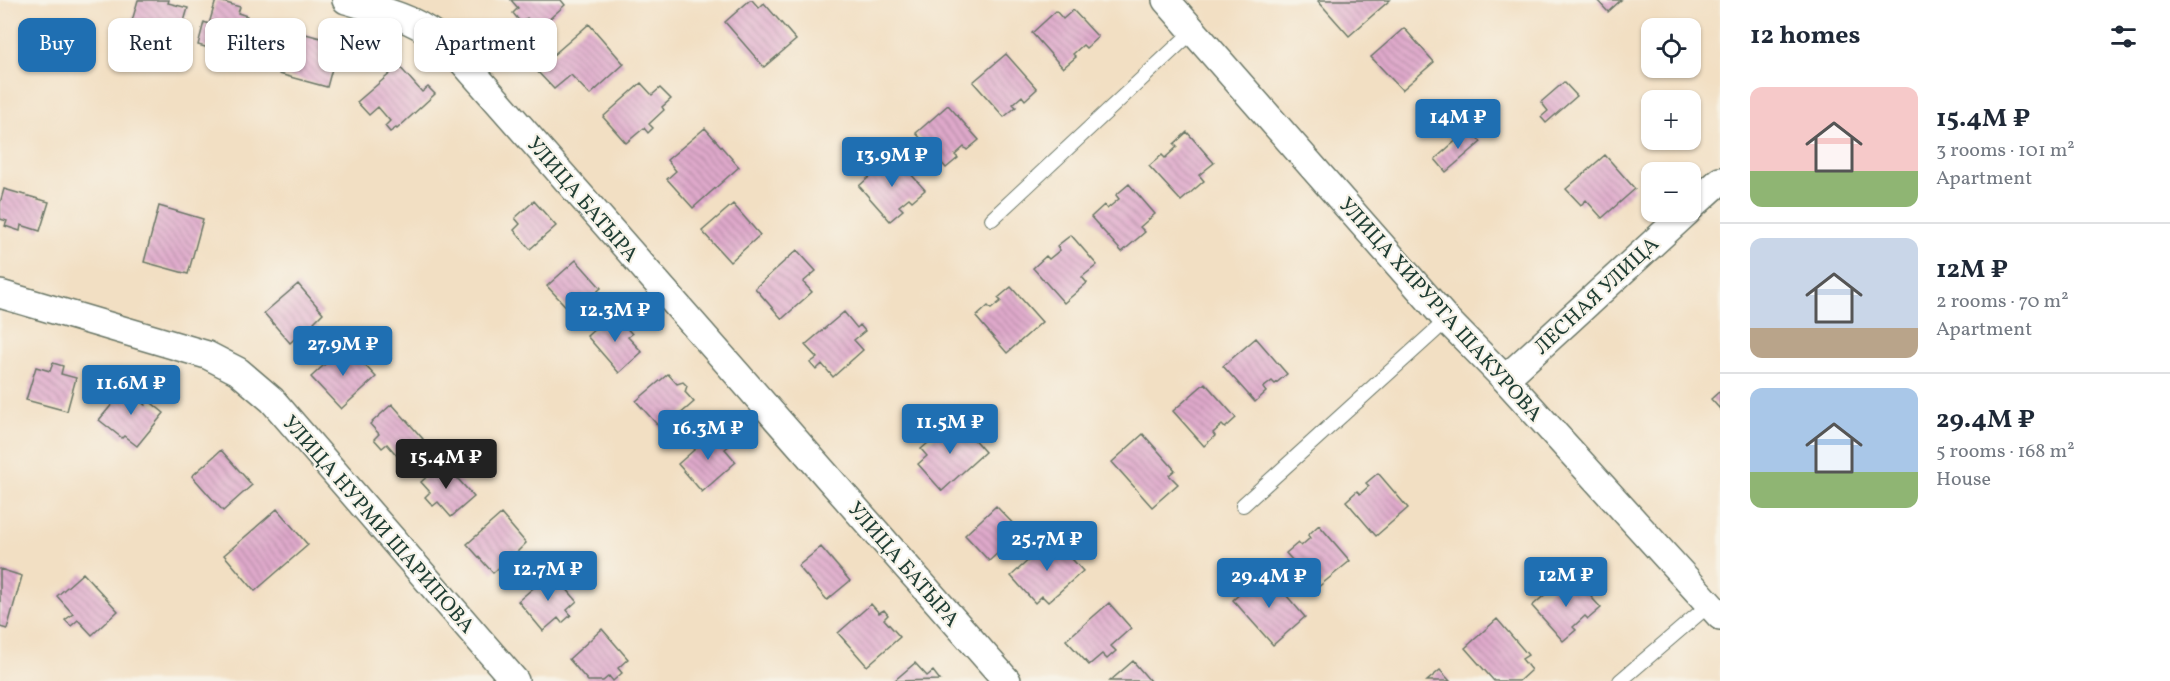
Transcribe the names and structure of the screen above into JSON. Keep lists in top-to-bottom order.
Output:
{
  "streets": {
    "street": [
      "УЛИЦА БАТЫРА",
      "ЛЕСНАЯ УЛИЦА",
      "УЛИЦА ХИРУРГА ШАКУРОВА",
      "УЛИЦА НУРМИ ШАРИПОВА"
    ]
  },
  "crossings": [
    ["ЛЕСНАЯ УЛИЦА", "УЛИЦА ХИРУРГА ШАКУРОВА"]
  ],
  "page": {
    "heading": "12 homes",
    "map_buttons": ["+", "−"],
    "chip": [
      "Buy",
      "Rent",
      "Filters",
      "New",
      "Apartment"
    ],
    "list": [
      {
        "name": "15.4M ₽",
        "note": "3 rooms · 101 m² · Apartment"
      },
      {
        "name": "12M ₽",
        "note": "2 rooms · 70 m² · Apartment"
      },
      {
        "name": "29.4M ₽",
        "note": "5 rooms · 168 m² · House"
      }
    ],
    "price": [
      "14M ₽",
      "13.9M ₽",
      "12.3M ₽",
      "27.9M ₽",
      "11.6M ₽",
      "11.5M ₽",
      "16.3M ₽",
      "15.4M ₽",
      "25.7M ₽",
      "12.7M ₽",
      "12M ₽",
      "29.4M ₽"
    ]
  }
}
